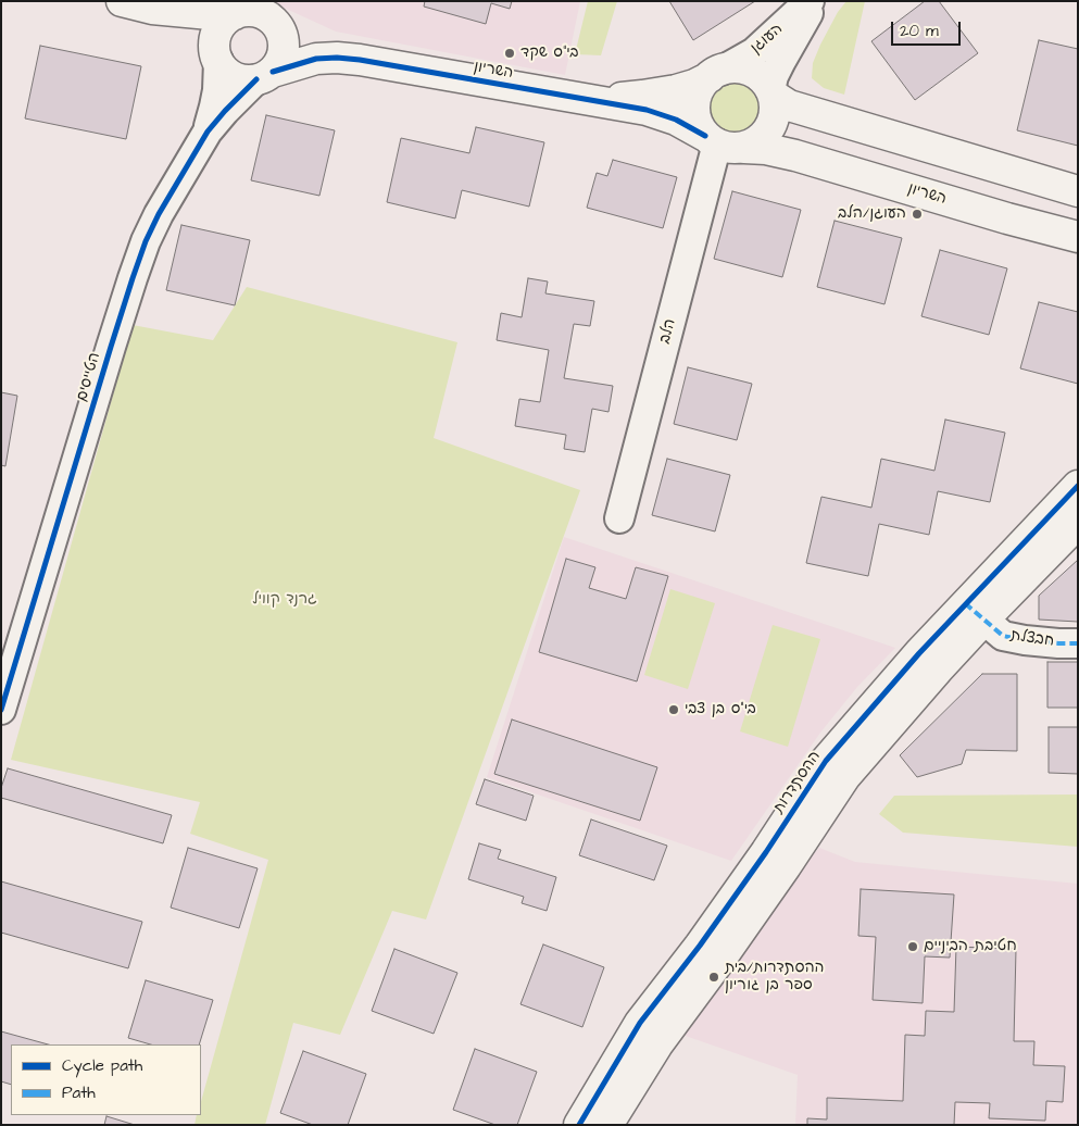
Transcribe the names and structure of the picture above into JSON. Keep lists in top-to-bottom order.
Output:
{
  "streets": {
    "street": [
      "העוגן",
      "השריון",
      "הלב",
      "הטייסים",
      "חבצלת",
      "ההסתדרות"
    ]
  },
  "crossings": [
    ["העוגן", "השריון"],
    ["העוגן", "הלב"],
    ["השריון", "הלב"],
    ["השריון", "הטייסים"],
    ["חבצלת", "ההסתדרות"]
  ],
  "parks": ["גרנד קוויל"],
  "places": [
    "בי\"ס שקד",
    "העוגן/הלב",
    "בי\"ס בן צבי",
    "חטיבת הביניים",
    "ההסתדרות/בית ספר בן גוריון"
  ],
  "legend": ["Cycle path", "Path"],
  "scale_bar": "20 m"
}
